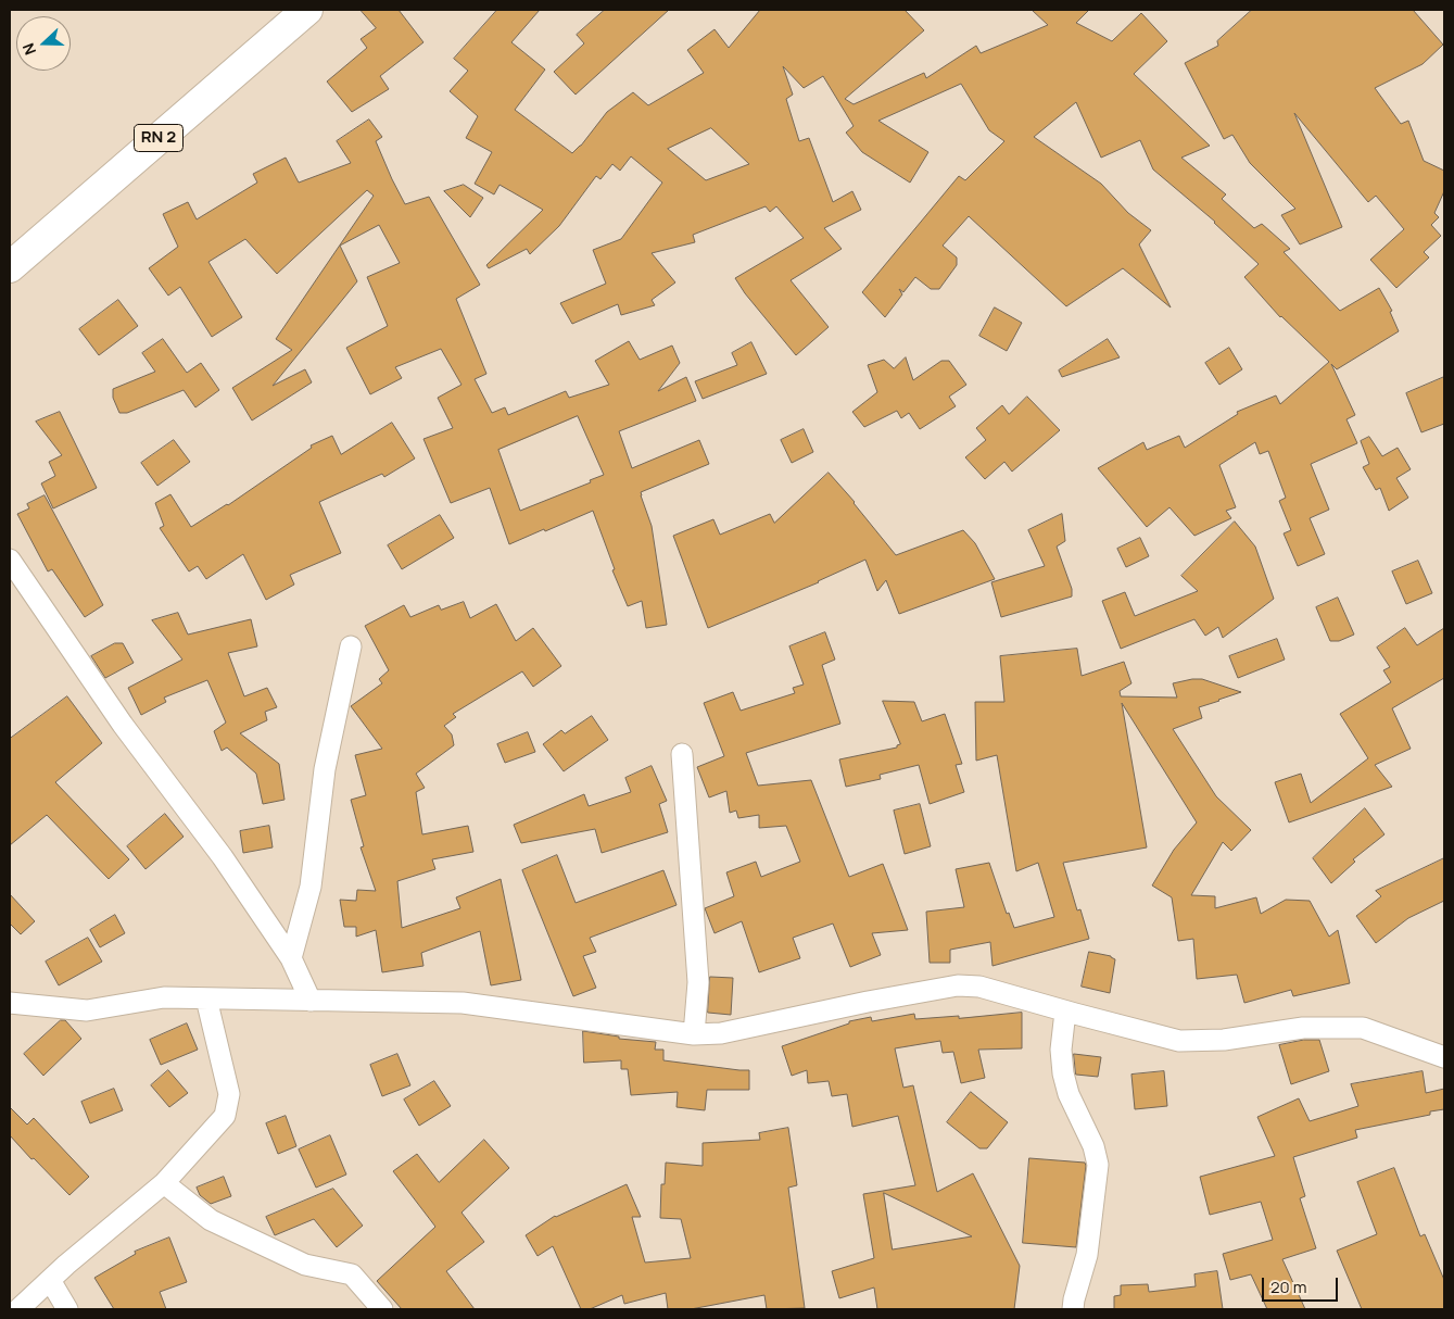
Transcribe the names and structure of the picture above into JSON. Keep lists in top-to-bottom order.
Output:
{
  "streets": {
    "main road": ["RN 2"]
  },
  "scale_bar": "20 m",
  "north": "left"
}
